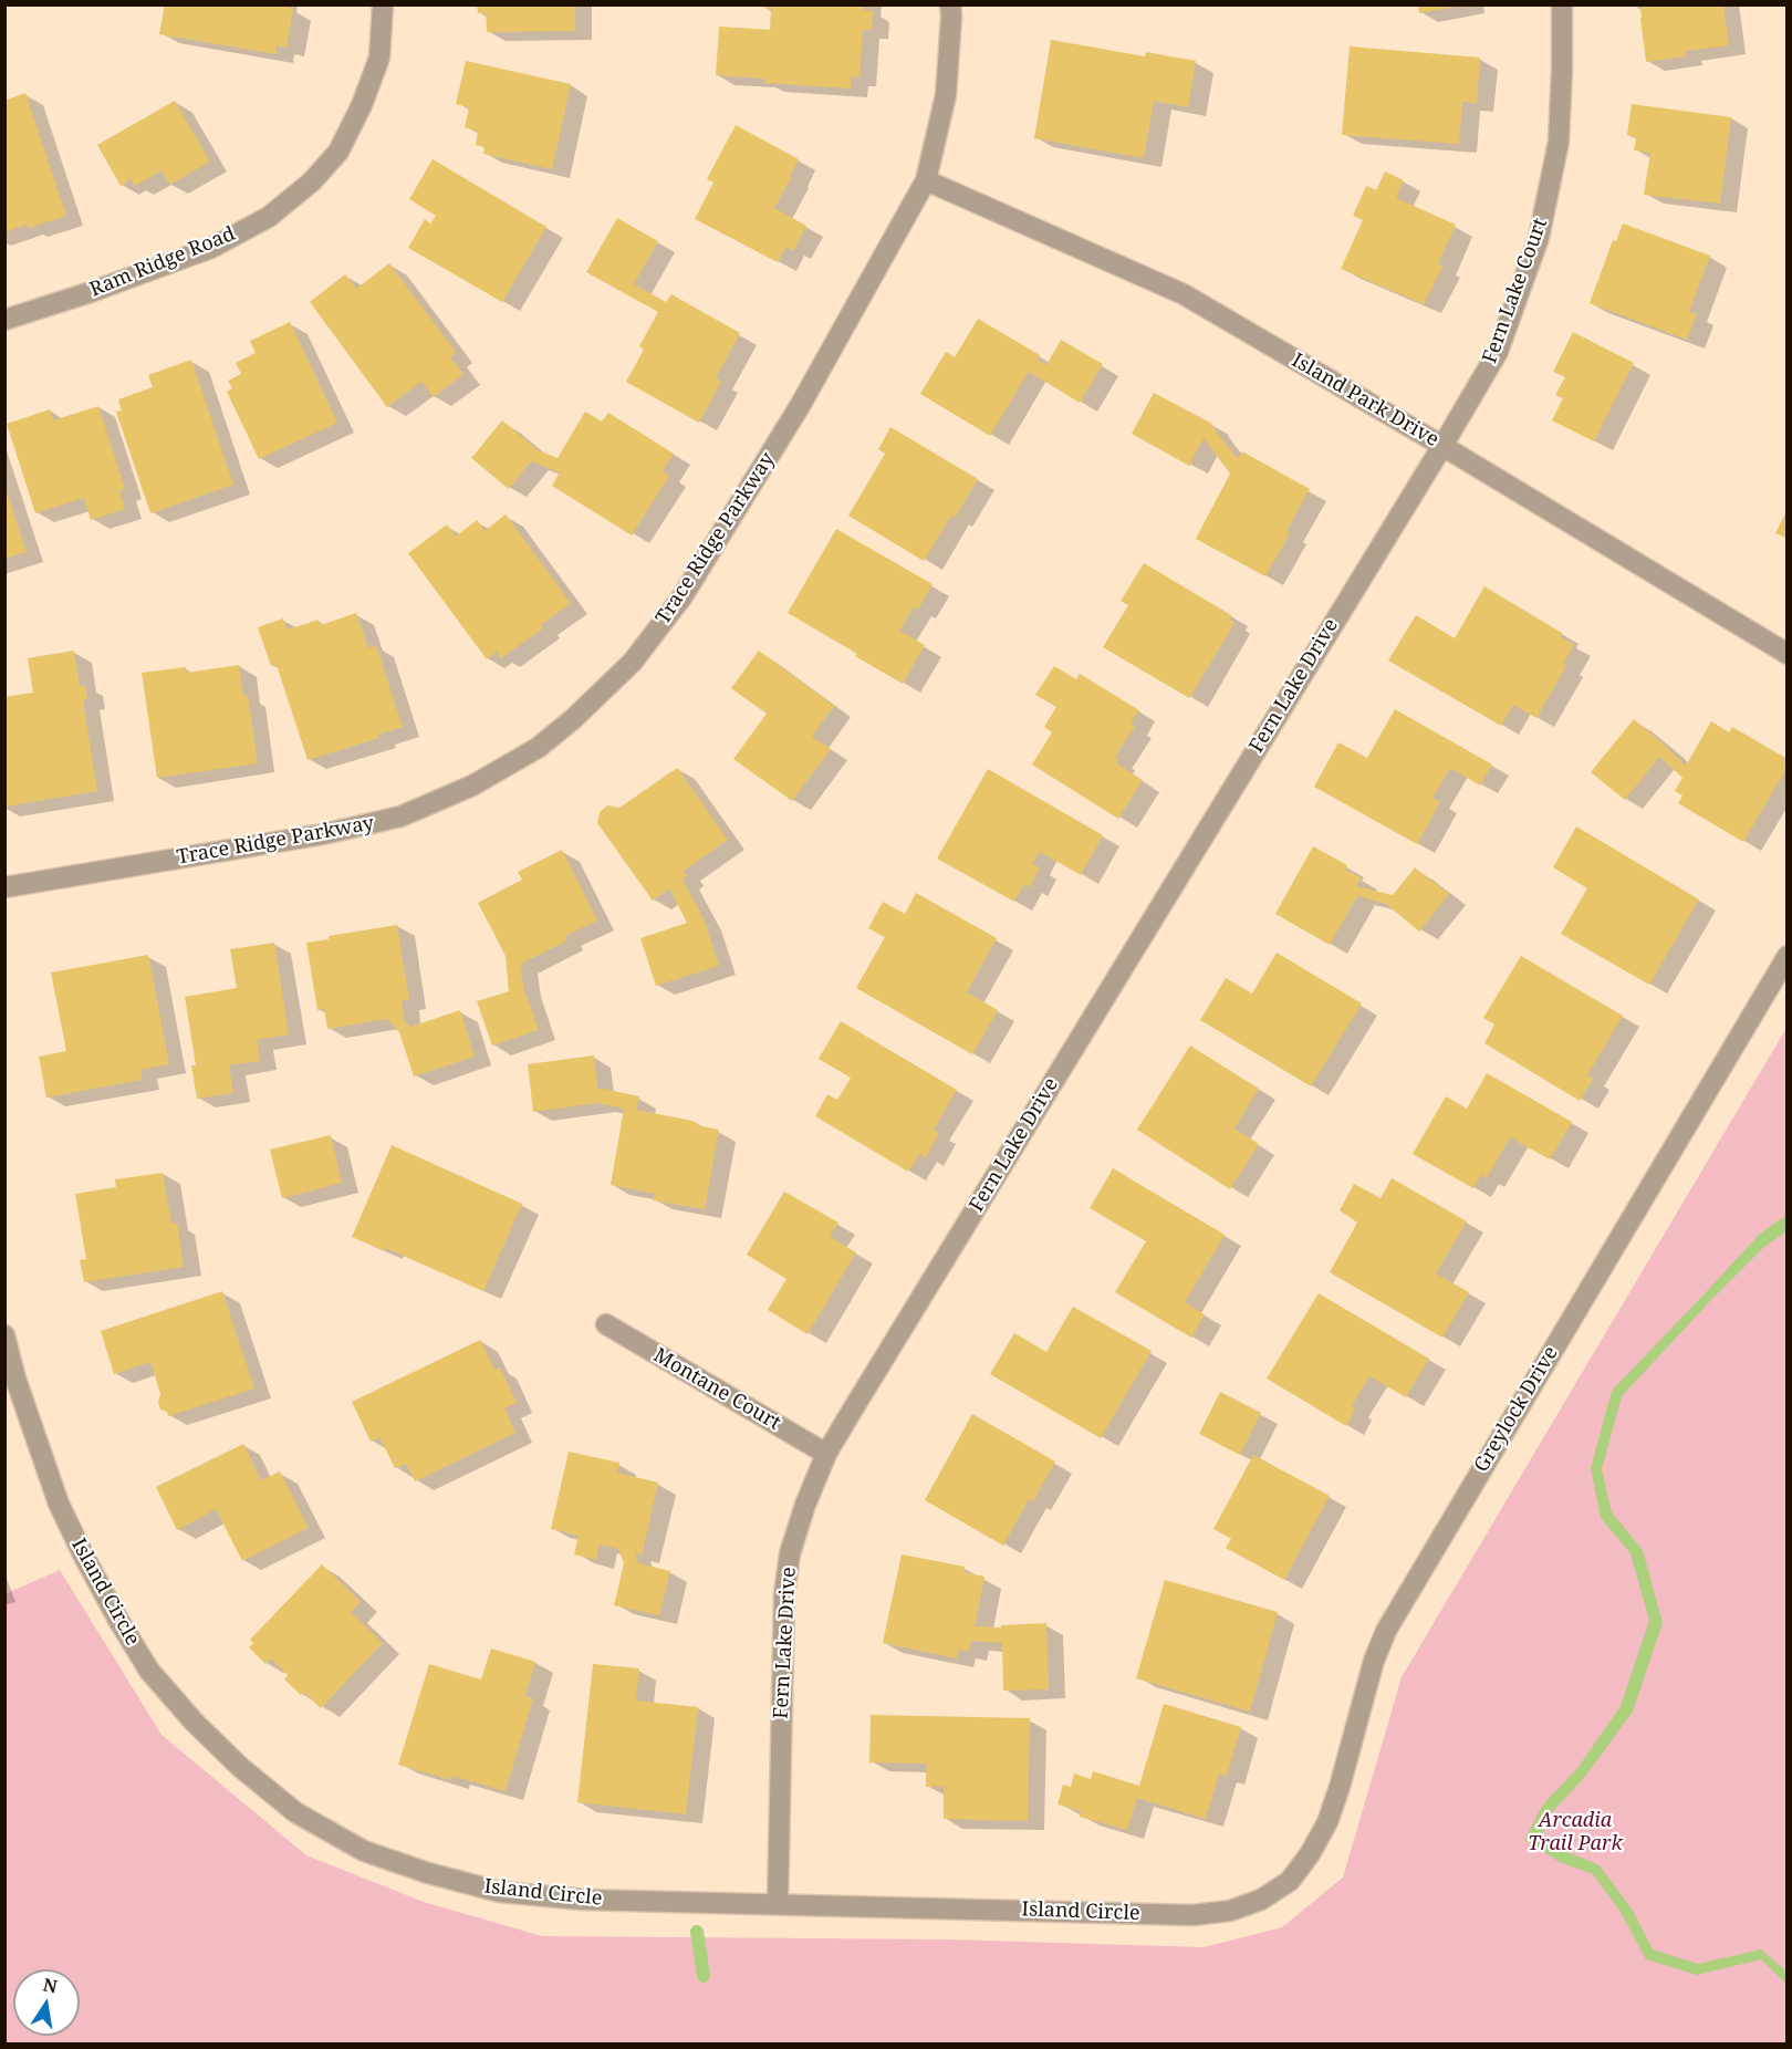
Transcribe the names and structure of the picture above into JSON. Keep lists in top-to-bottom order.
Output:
{
  "streets": {
    "street": [
      "Ram Ridge Road",
      "Fern Lake Court",
      "Island Park Drive",
      "Trace Ridge Parkway",
      "Fern Lake Drive",
      "Montane Court",
      "Greylock Drive",
      "Island Circle"
    ]
  },
  "crossings": [
    ["Fern Lake Court", "Island Park Drive"],
    ["Fern Lake Court", "Fern Lake Drive"],
    ["Island Park Drive", "Trace Ridge Parkway"],
    ["Island Park Drive", "Fern Lake Drive"],
    ["Fern Lake Drive", "Montane Court"],
    ["Fern Lake Drive", "Island Circle"],
    ["Greylock Drive", "Island Circle"]
  ],
  "parks": ["Arcadia Trail Park"],
  "north": "top"
}
